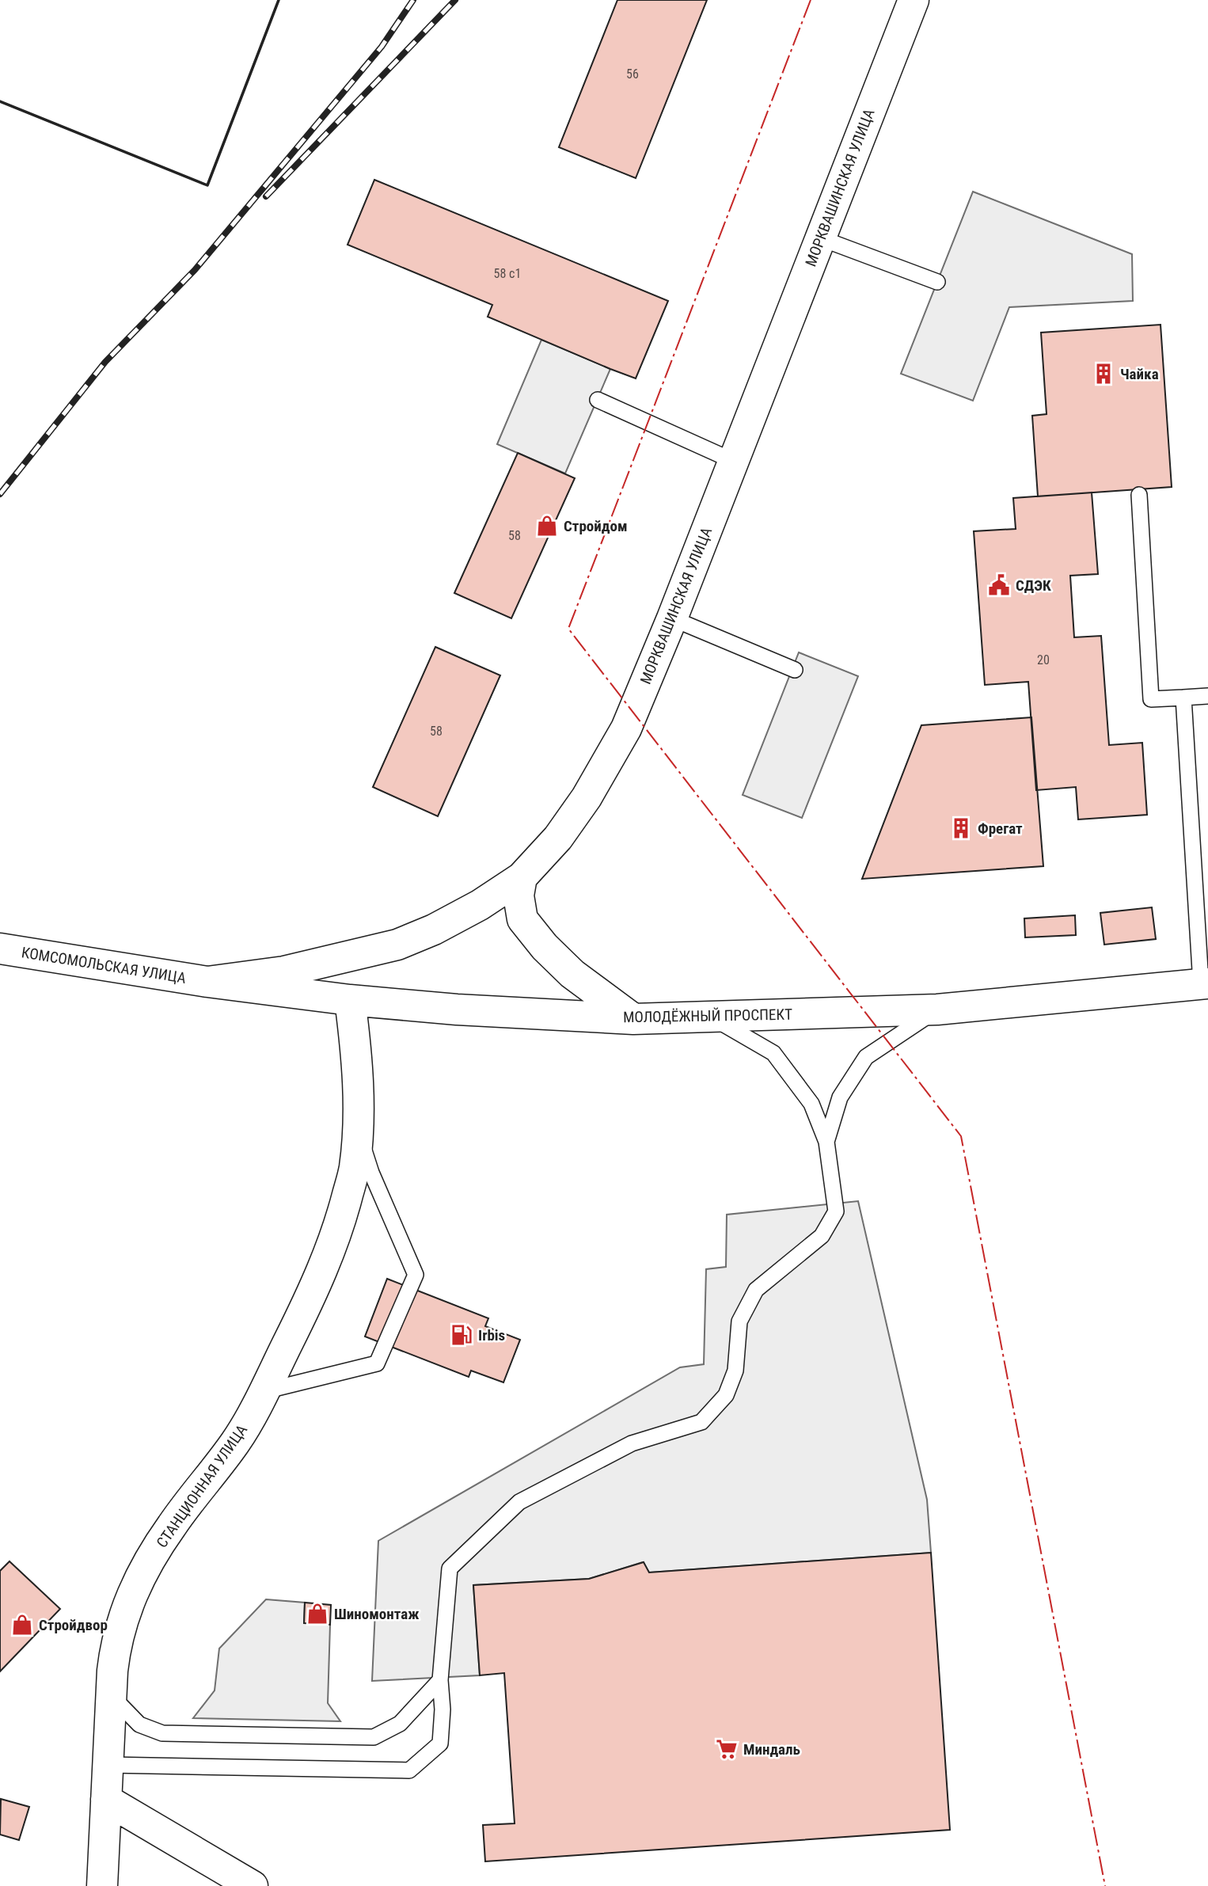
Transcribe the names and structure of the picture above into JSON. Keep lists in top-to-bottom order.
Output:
{
  "streets": {
    "street": [
      "МОРКВАШИНСКАЯ УЛИЦА",
      "КОМСОМОЛЬСКАЯ УЛИЦА",
      "МОЛОДЁЖНЫЙ ПРОСПЕКТ",
      "СТАНЦИОННАЯ УЛИЦА"
    ]
  },
  "crossings": [
    ["МОРКВАШИНСКАЯ УЛИЦА", "КОМСОМОЛЬСКАЯ УЛИЦА"],
    ["МОРКВАШИНСКАЯ УЛИЦА", "МОЛОДЁЖНЫЙ ПРОСПЕКТ"],
    ["КОМСОМОЛЬСКАЯ УЛИЦА", "МОЛОДЁЖНЫЙ ПРОСПЕКТ"],
    ["МОЛОДЁЖНЫЙ ПРОСПЕКТ", "СТАНЦИОННАЯ УЛИЦА"]
  ],
  "places": {
    "building": ["Чайка", "Фрегат"],
    "shop": ["Стройдом", "Шиномонтаж", "Стройдвор"],
    "public building": ["СДЭК"],
    "fuel station": ["Irbis"],
    "supermarket": ["Миндаль"]
  },
  "house_numbers": [
    "56",
    "58 с1",
    "58",
    "20",
    "58"
  ]
}
